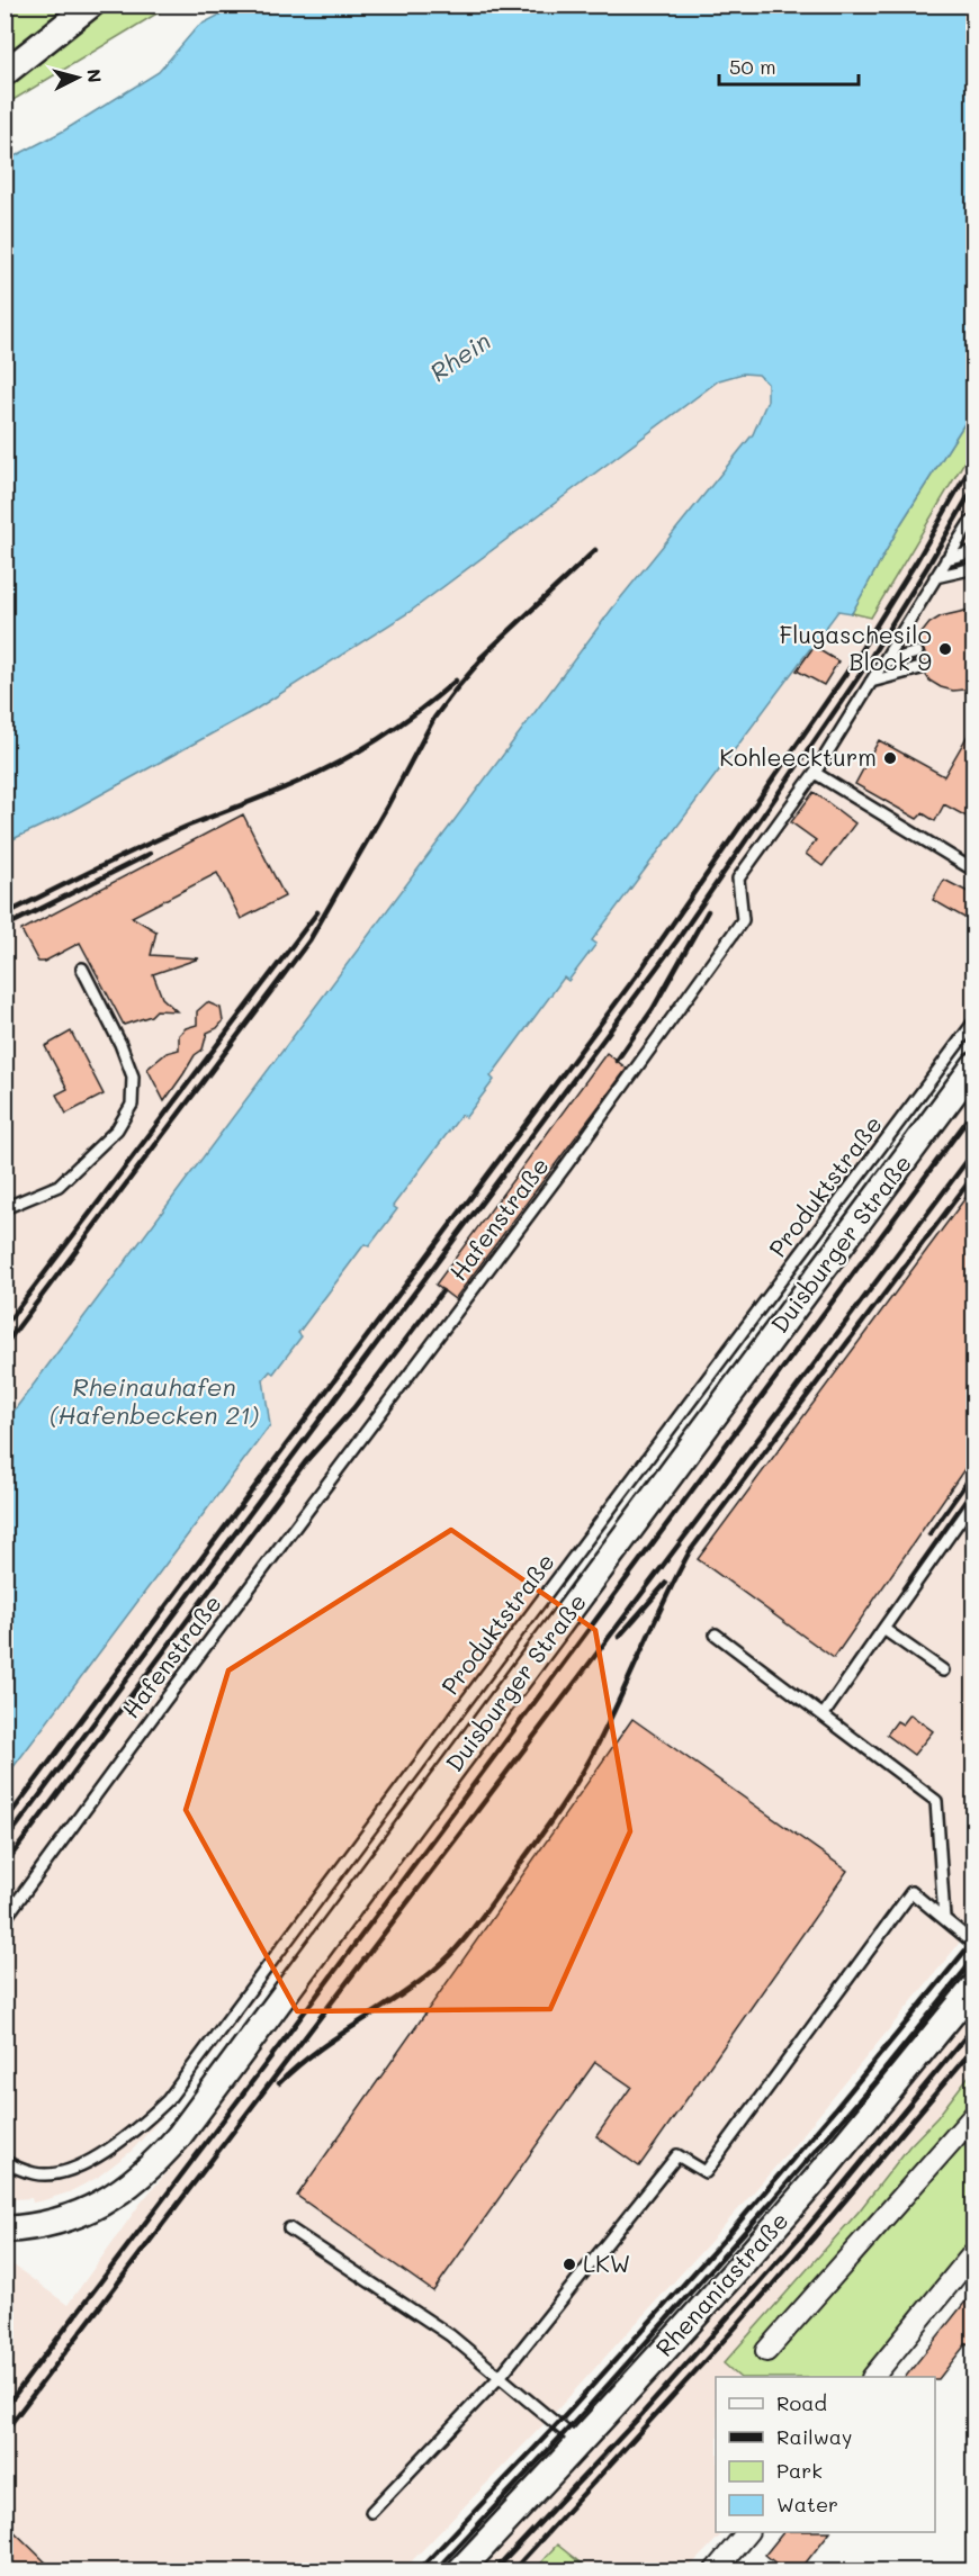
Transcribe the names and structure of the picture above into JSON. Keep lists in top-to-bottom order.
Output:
{
  "streets": {
    "street": ["Duisburger Straße", "Rhenaniastraße"],
    "lane": ["Produktstraße", "Hafenstraße"]
  },
  "water": ["Rhein", "Rheinauhafen (Hafenbecken 21)"],
  "places": ["Flugaschesilo Block 9", "Kohleeckturm", "LKW"],
  "legend": [
    "Road",
    "Railway",
    "Park",
    "Water"
  ],
  "scale_bar": "50 m",
  "north": "right"
}
